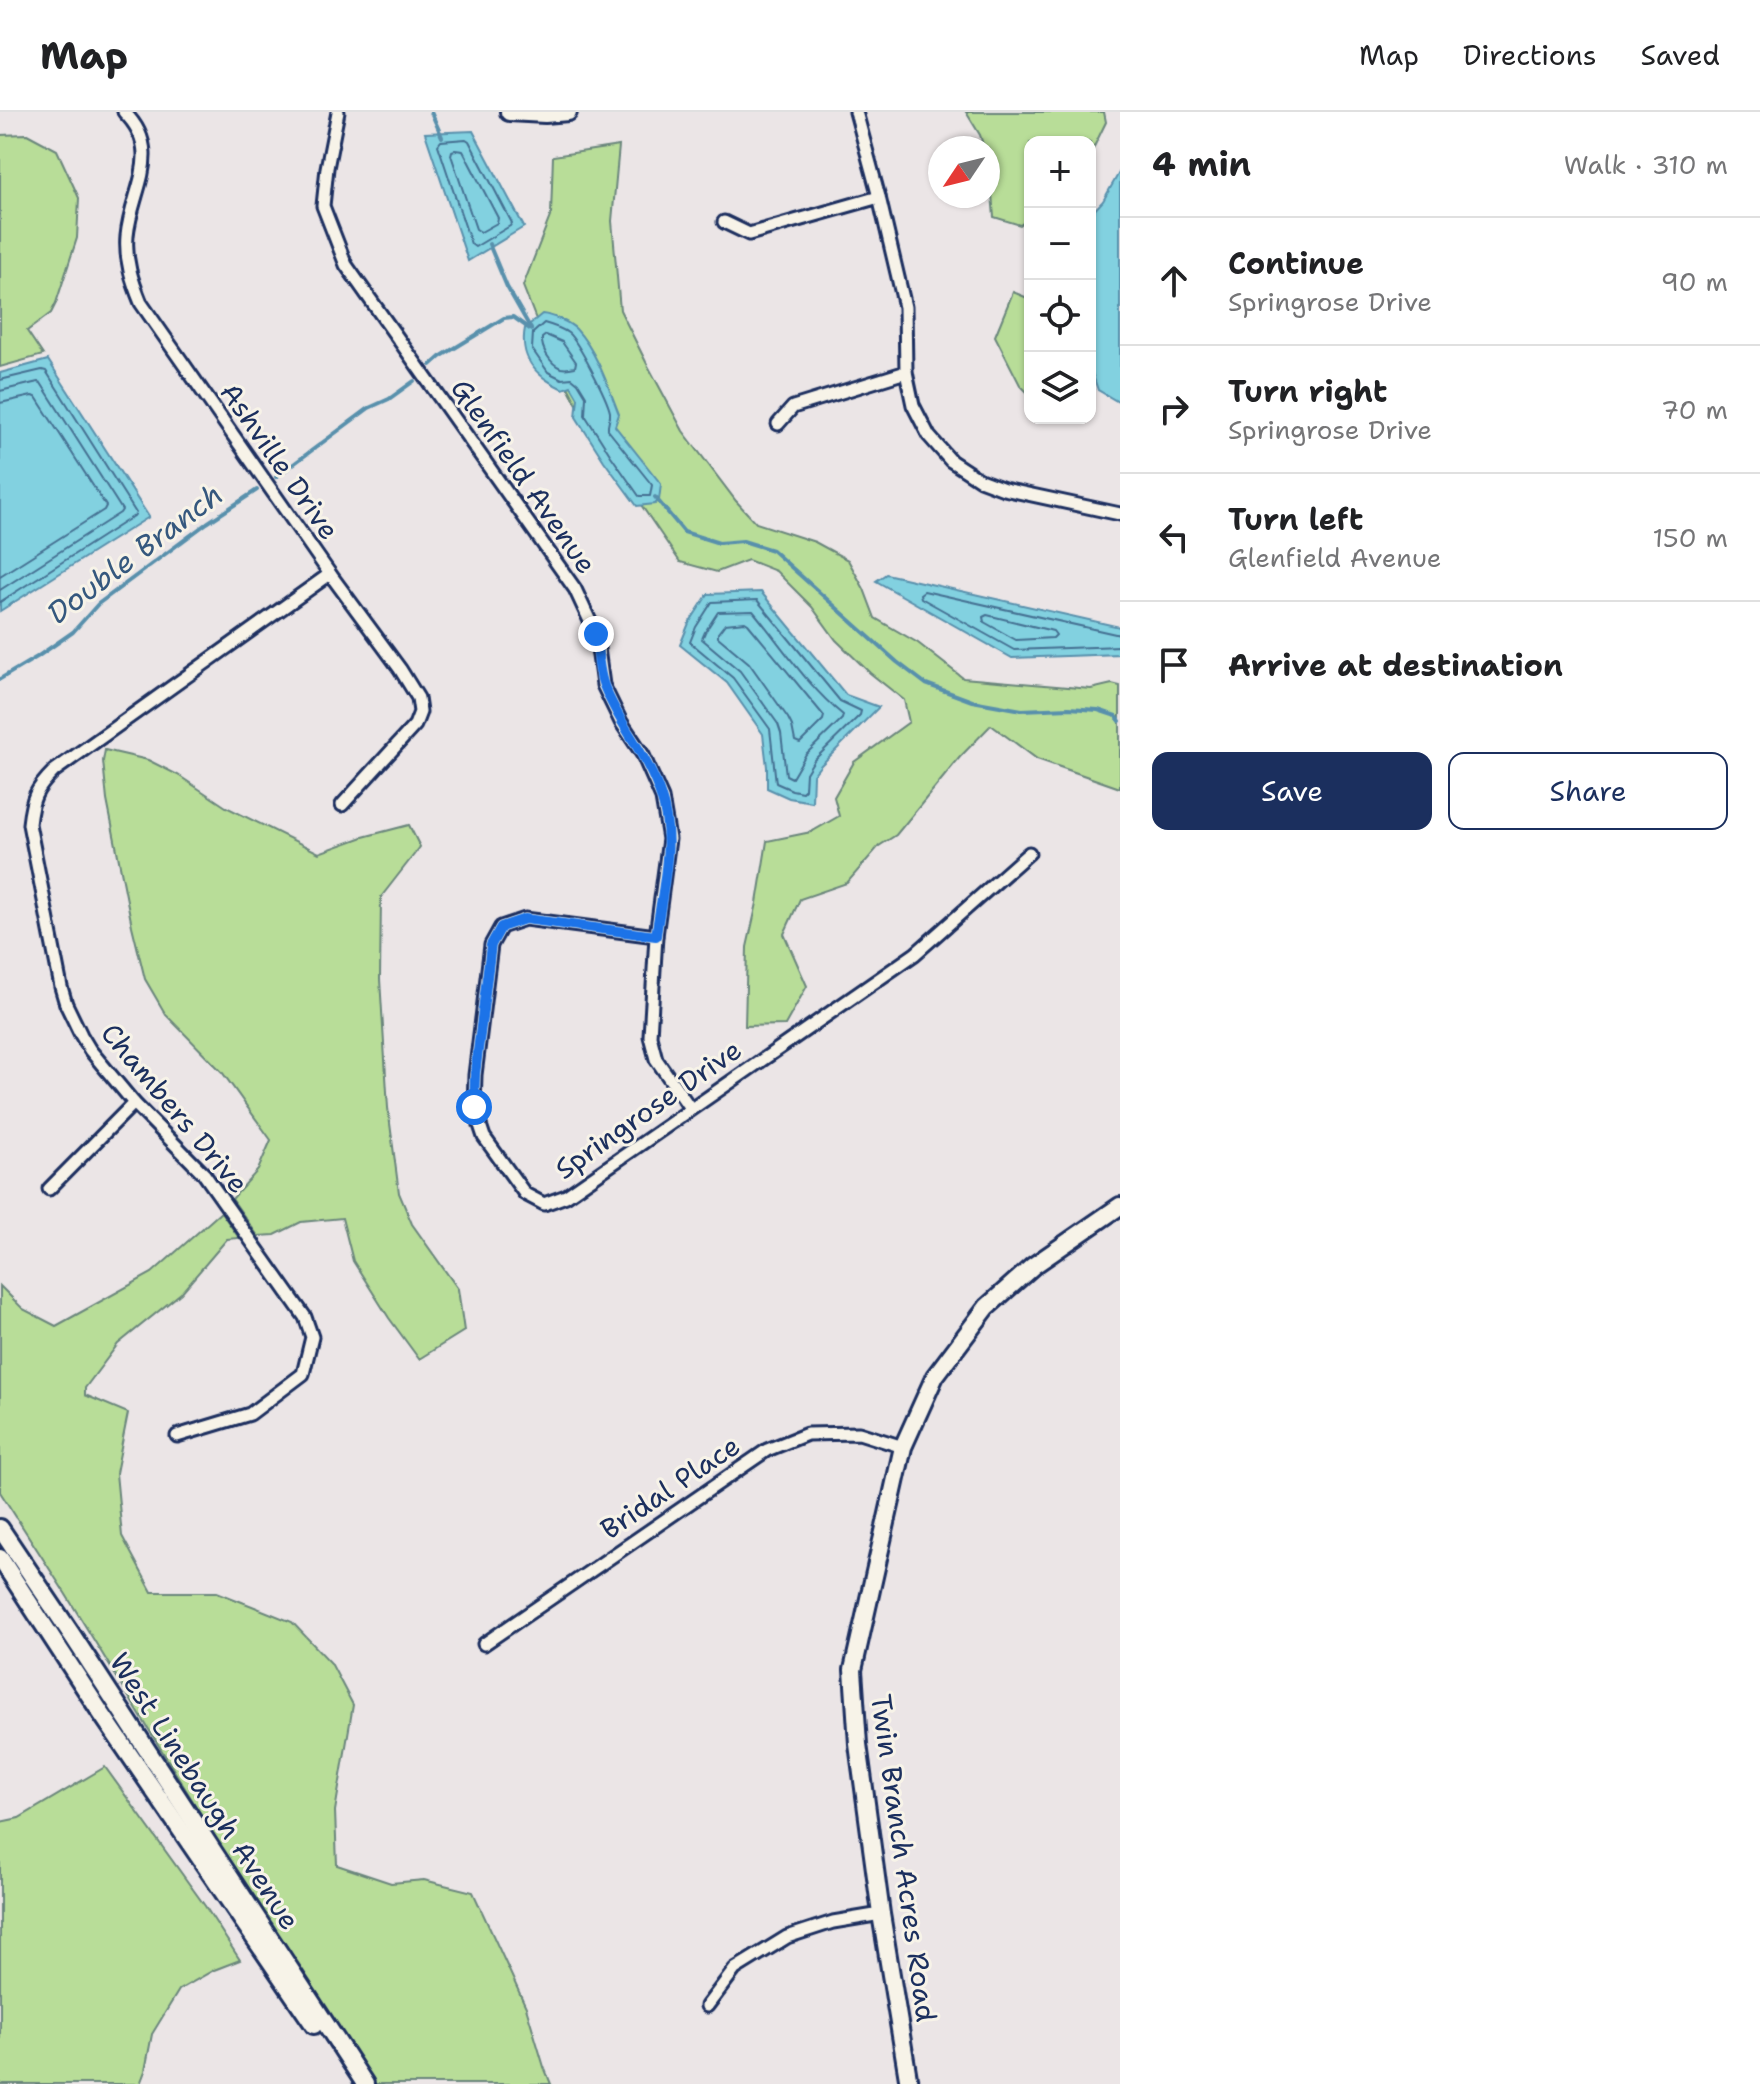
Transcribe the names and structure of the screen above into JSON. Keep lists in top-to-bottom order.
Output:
{
  "streets": {
    "main road": ["West Linebaugh Avenue", "Twin Branch Acres Road"],
    "street": [
      "Ashville Drive",
      "Glenfield Avenue",
      "Chambers Drive",
      "Springrose Drive",
      "Bridal Place"
    ]
  },
  "crossings": [
    ["Ashville Drive", "Chambers Drive"],
    ["Glenfield Avenue", "Springrose Drive"],
    ["Bridal Place", "Twin Branch Acres Road"]
  ],
  "water": ["Double Branch"],
  "north": "bottom left",
  "page": {
    "header": "Map",
    "nav": ["Map", "Directions", "Saved"],
    "heading": ["4 min", "Walk · 310 m"],
    "map_buttons": ["+", "−"],
    "list": [
      ["Continue", "Springrose Drive", "90 m"],
      ["Turn right", "Springrose Drive", "70 m"],
      ["Turn left", "Glenfield Avenue", "150 m"],
      "Arrive at destination"
    ],
    "buttons": ["Save", "Share"]
  }
}
